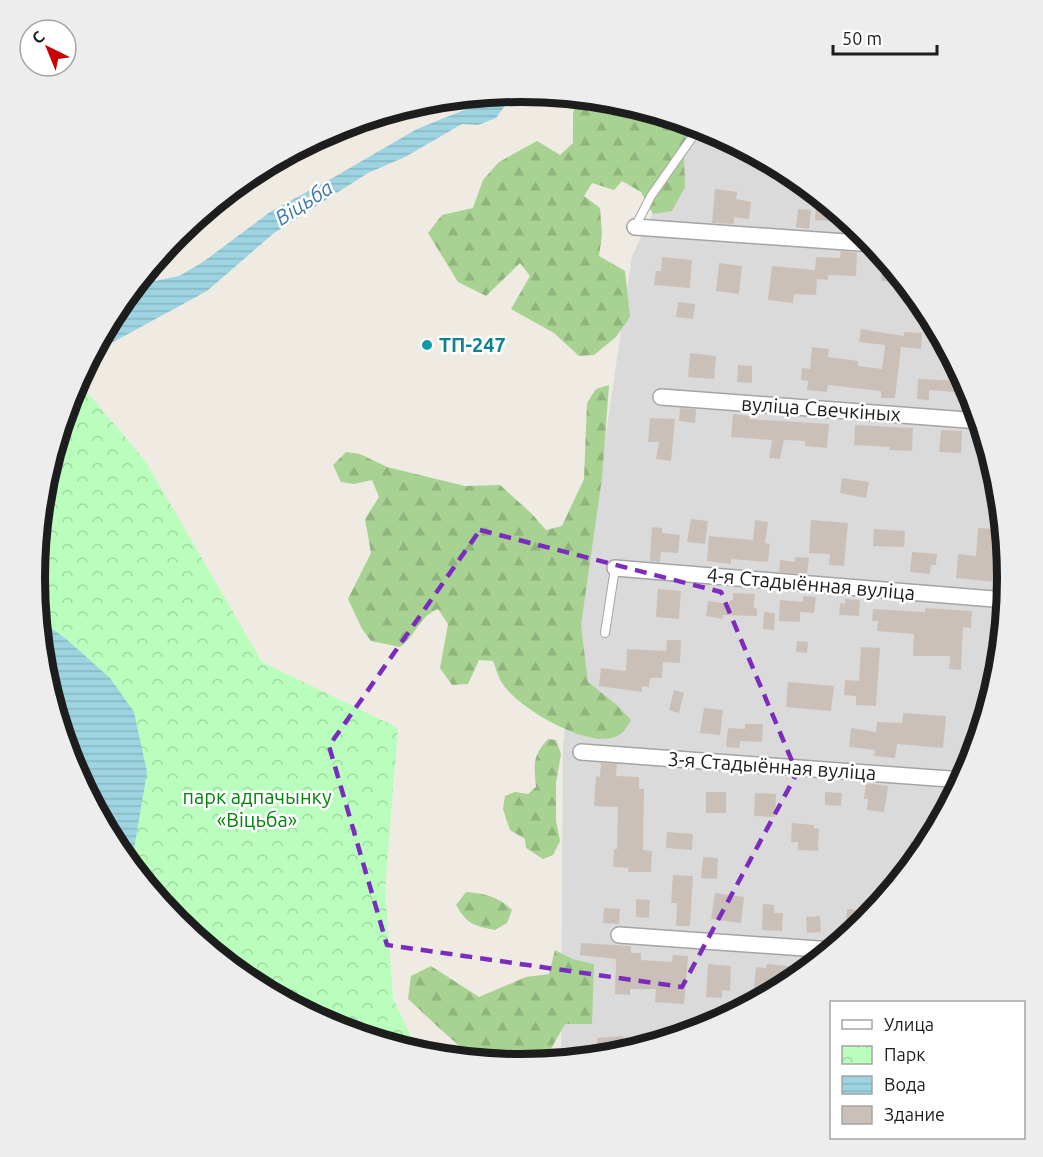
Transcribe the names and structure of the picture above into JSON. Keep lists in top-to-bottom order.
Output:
{
  "streets": {
    "street": ["вуліца Свечкіных", "4-я Стадыённая вуліца", "3-я Стадыённая вуліца"]
  },
  "water": ["Віцьба"],
  "parks": ["парк адпачынку «Віцьба»"],
  "places": ["ТП-247"],
  "legend": [
    "Улица",
    "Парк",
    "Вода",
    "Здание"
  ],
  "scale_bar": "50 m",
  "north": "top left"
}
